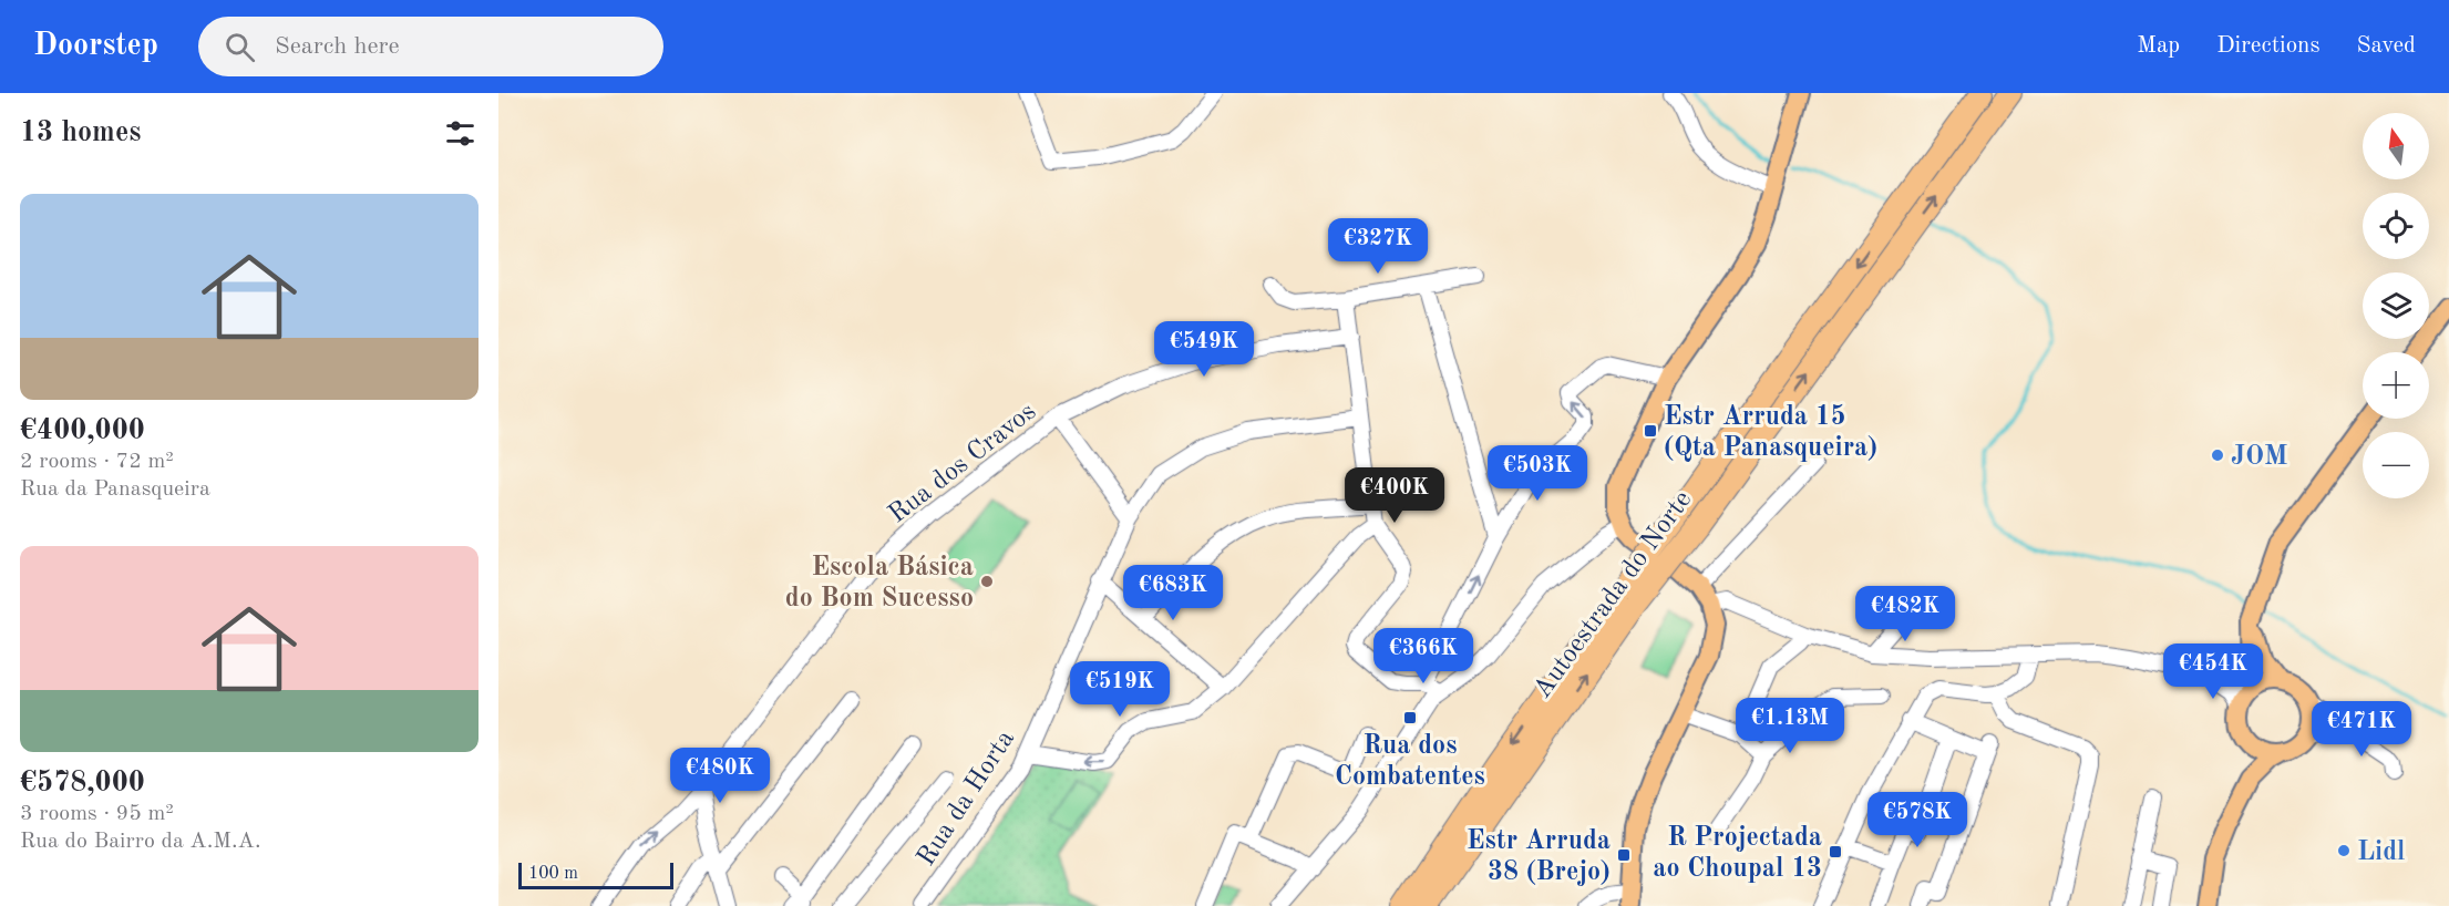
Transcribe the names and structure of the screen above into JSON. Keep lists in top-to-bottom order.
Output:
{
  "streets": {
    "highway": ["Autoestrada do Norte"],
    "street": ["Rua dos Cravos", "Rua da Horta"]
  },
  "places": {
    "transit": [
      "Estr Arruda 15 (Qta Panasqueira)",
      "Rua dos Combatentes",
      "R Projectada ao Choupal 13",
      "Estr Arruda 38 (Brejo)"
    ],
    "other": ["JOM", "Escola Básica do Bom Sucesso", "Lidl"]
  },
  "scale_bar": "100 m",
  "north": "top",
  "page": {
    "header": "Doorstep",
    "search": "Search here",
    "nav": ["Map", "Directions", "Saved"],
    "heading": "13 homes",
    "map_buttons": ["+", "−"],
    "list": [
      {
        "name": "€400,000",
        "note": "2 rooms · 72 m² · Rua da Panasqueira"
      },
      {
        "name": "€578,000",
        "note": "3 rooms · 95 m² · Rua do Bairro da A.M.A."
      }
    ],
    "price": [
      "€327K",
      "€549K",
      "€503K",
      "€400K",
      "€683K",
      "€482K",
      "€366K",
      "€454K",
      "€519K",
      "€1.13M",
      "€471K",
      "€480K",
      "€578K"
    ],
    "scale": "100 m"
  }
}
